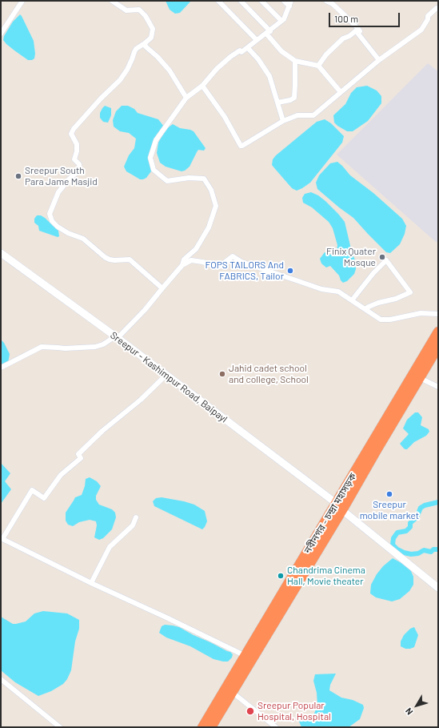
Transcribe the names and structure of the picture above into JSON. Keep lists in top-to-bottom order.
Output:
{
  "streets": {
    "highway": ["নবীনগর - চন্দ্রা মহাসড়ক"],
    "street": ["Sreepur - Kashimpur Road, Baipayl"]
  },
  "crossings": [
    ["Sreepur - Kashimpur Road, Baipayl", "নবীনগর - চন্দ্রা মহাসড়ক"]
  ],
  "places": [
    "Sreepur South Para Jame Masjid",
    "Finix Quater Mosque",
    "FOPS TAILORS And FABRICS, Tailor",
    "Jahid cadet school and college, School",
    "Sreepur mobile market",
    "Chandrima Cinema Hall, Movie theater",
    "Sreepur Popular Hospital, Hospital"
  ],
  "scale_bar": "100 m",
  "north": "bottom left"
}
